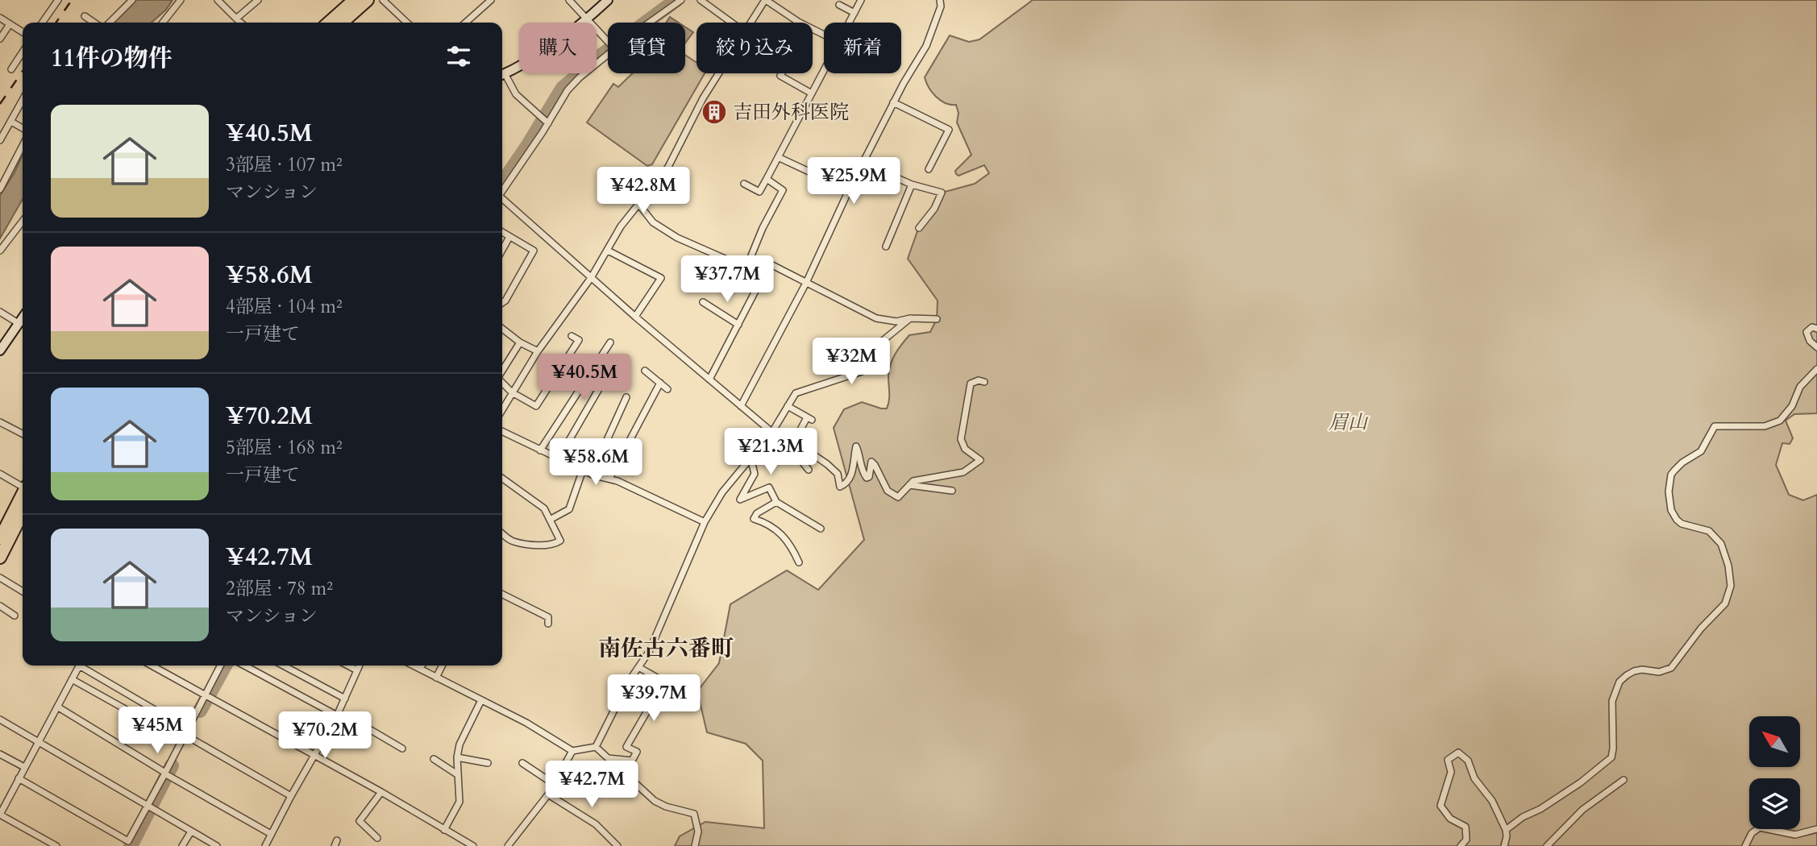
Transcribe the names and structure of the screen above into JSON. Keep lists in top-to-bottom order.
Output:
{
  "districts": ["南佐古六番町"],
  "parks": ["眉山"],
  "places": {
    "building": ["吉田外科医院"]
  },
  "north": "top left",
  "page": {
    "chip": [
      "購入",
      "賃貸",
      "絞り込み",
      "新着"
    ],
    "heading": "11件の物件",
    "list": [
      {
        "name": "¥40.5M",
        "note": "3部屋 · 107 m² · マンション"
      },
      {
        "name": "¥58.6M",
        "note": "4部屋 · 104 m² · 一戸建て"
      },
      {
        "name": "¥70.2M",
        "note": "5部屋 · 168 m² · 一戸建て"
      },
      {
        "name": "¥42.7M",
        "note": "2部屋 · 78 m² · マンション"
      }
    ],
    "price": [
      "¥25.9M",
      "¥42.8M",
      "¥37.7M",
      "¥32M",
      "¥40.5M",
      "¥21.3M",
      "¥58.6M",
      "¥39.7M",
      "¥45M",
      "¥70.2M",
      "¥42.7M"
    ]
  }
}
